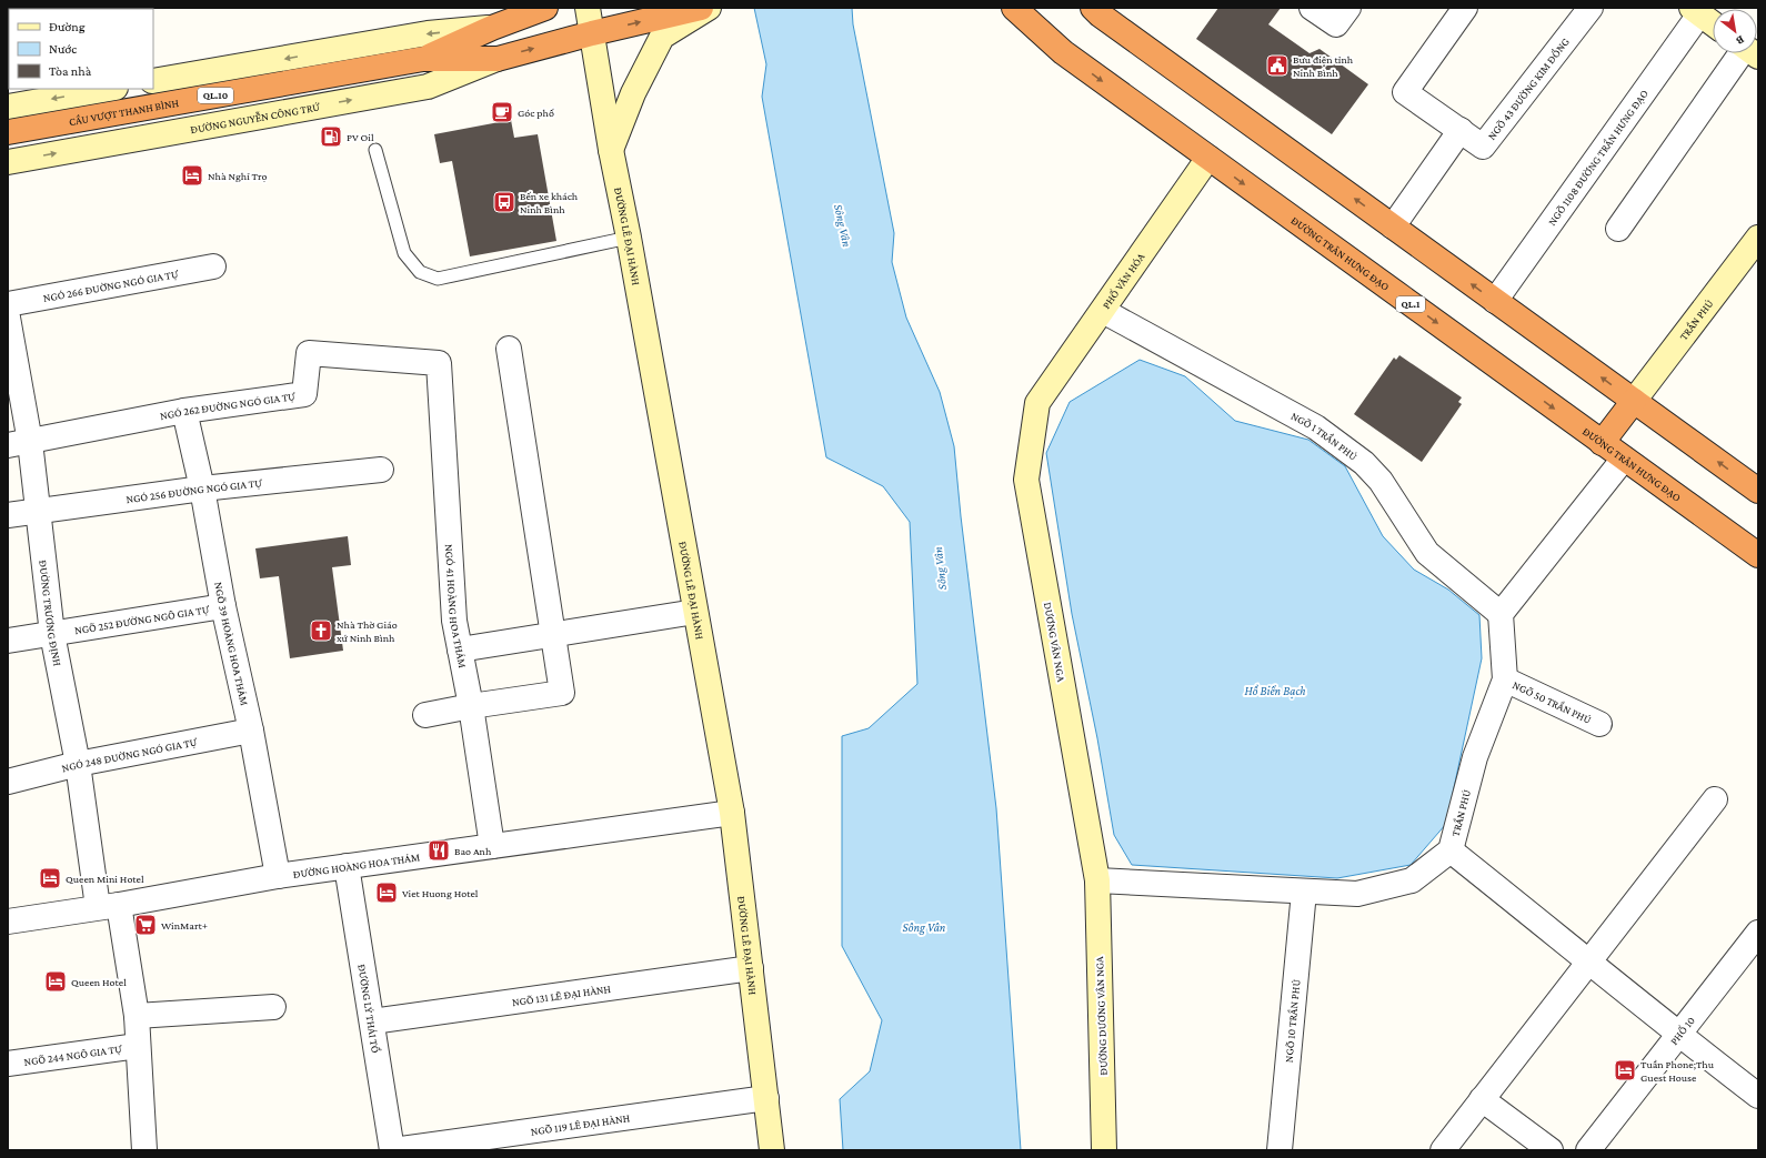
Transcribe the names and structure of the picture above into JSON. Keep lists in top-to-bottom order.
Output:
{
  "streets": {
    "highway": [
      "QL.10",
      "CẦU VƯỢT THANH BÌNH",
      "ĐƯỜNG NGUYỄN CÔNG TRỨ",
      "ĐƯỜNG TRÂN HƯNG ĐẠO",
      "QL.1"
    ],
    "main road": [
      "ĐƯỜNG LÊ ĐẠI HÀNH",
      "PHỐ VĂN HÓA",
      "TRẦN PHÚ",
      "DƯƠNG VÂN NGA",
      "ĐƯỜNG DƯƠNG VÂN NGA"
    ],
    "street": [
      "NGÕ 43 ĐƯỜNG KIM ĐỒNG",
      "NGÕ 1108 ĐƯỜNG TRẦN HƯNG ĐẠO",
      "NGÓ 266 ĐUỜNG NGÓ GIA TỰ",
      "NGÓ 262 ĐUỜNG NGÓ GIA TỰ",
      "NGÕ 1 TRẦN PHÚ",
      "NGÓ 256 ĐUỜNG NGÓ GIA TỰ",
      "NGÓ 41 HOÀNG HOA THÁM",
      "ĐUỜNG TRƯƠNG ĐỊNH",
      "NGÕ 252 ĐƯỜNG NGÔ GIA TỰ",
      "NGÕ 39 HOÀNG HOA THÁM",
      "NGÕ 50 TRẦN PHÚ",
      "NGÓ 248 ĐUỜNG NGÓ GIA TỰ",
      "ĐƯỜNG HOÀNG HOA THÁM",
      "NGÕ 131 LÊ ĐẠI HÀNH",
      "ĐƯỜNG LÝ THÁI TỔ",
      "NGÕ 10 TRẦN PHÚ",
      "PHỐ 10",
      "NGÕ 244 NGÔ GIA TỰ",
      "NGÕ 119 LÊ ĐẠI HÀNH"
    ]
  },
  "crossings": [
    ["CẦU VƯỢT THANH BÌNH", "ĐƯỜNG NGUYỄN CÔNG TRỨ"],
    ["ĐƯỜNG NGUYỄN CÔNG TRỨ", "ĐƯỜNG LÊ ĐẠI HÀNH"],
    ["ĐƯỜNG LÊ ĐẠI HÀNH", "ĐƯỜNG HOÀNG HOA THÁM"],
    ["ĐƯỜNG LÊ ĐẠI HÀNH", "NGÕ 131 LÊ ĐẠI HÀNH"],
    ["ĐƯỜNG LÊ ĐẠI HÀNH", "NGÕ 119 LÊ ĐẠI HÀNH"],
    ["ĐƯỜNG TRÂN HƯNG ĐẠO", "PHỐ VĂN HÓA"],
    ["PHỐ VĂN HÓA", "NGÕ 1 TRẦN PHÚ"],
    ["PHỐ VĂN HÓA", "DƯƠNG VÂN NGA"],
    ["TRẦN PHÚ", "NGÕ 1 TRẦN PHÚ"],
    ["TRẦN PHÚ", "DƯƠNG VÂN NGA"],
    ["TRẦN PHÚ", "NGÕ 50 TRẦN PHÚ"],
    ["TRẦN PHÚ", "ĐƯỜNG DƯƠNG VÂN NGA"],
    ["TRẦN PHÚ", "NGÕ 10 TRẦN PHÚ"],
    ["NGÓ 262 ĐUỜNG NGÓ GIA TỰ", "NGÓ 41 HOÀNG HOA THÁM"],
    ["NGÓ 262 ĐUỜNG NGÓ GIA TỰ", "ĐUỜNG TRƯƠNG ĐỊNH"],
    ["NGÓ 262 ĐUỜNG NGÓ GIA TỰ", "NGÕ 39 HOÀNG HOA THÁM"],
    ["NGÓ 256 ĐUỜNG NGÓ GIA TỰ", "ĐUỜNG TRƯƠNG ĐỊNH"],
    ["NGÓ 256 ĐUỜNG NGÓ GIA TỰ", "NGÕ 39 HOÀNG HOA THÁM"],
    ["NGÓ 41 HOÀNG HOA THÁM", "ĐƯỜNG HOÀNG HOA THÁM"],
    ["ĐUỜNG TRƯƠNG ĐỊNH", "NGÕ 252 ĐƯỜNG NGÔ GIA TỰ"],
    ["ĐUỜNG TRƯƠNG ĐỊNH", "NGÓ 248 ĐUỜNG NGÓ GIA TỰ"],
    ["ĐUỜNG TRƯƠNG ĐỊNH", "ĐƯỜNG HOÀNG HOA THÁM"],
    ["ĐUỜNG TRƯƠNG ĐỊNH", "NGÕ 244 NGÔ GIA TỰ"],
    ["NGÕ 252 ĐƯỜNG NGÔ GIA TỰ", "NGÕ 39 HOÀNG HOA THÁM"],
    ["DƯƠNG VÂN NGA", "ĐƯỜNG DƯƠNG VÂN NGA"],
    ["NGÕ 39 HOÀNG HOA THÁM", "NGÓ 248 ĐUỜNG NGÓ GIA TỰ"],
    ["NGÕ 39 HOÀNG HOA THÁM", "ĐƯỜNG HOÀNG HOA THÁM"],
    ["ĐƯỜNG HOÀNG HOA THÁM", "ĐƯỜNG LÝ THÁI TỔ"],
    ["NGÕ 131 LÊ ĐẠI HÀNH", "ĐƯỜNG LÝ THÁI TỔ"],
    ["ĐƯỜNG LÝ THÁI TỔ", "NGÕ 119 LÊ ĐẠI HÀNH"]
  ],
  "one_way": ["ĐƯỜNG NGUYỄN CÔNG TRỨ"],
  "water": ["Sông Vân", "Hồ Biển Bạch"],
  "places": {
    "public building": ["Bưu điện tỉnh Ninh Bình"],
    "cafe": ["Góc phố"],
    "fuel station": ["PV Oil"],
    "hotel": [
      "Nhà Nghỉ Trọ",
      "Queen Mini Hotel",
      "Viet Huong Hotel",
      "Queen Hotel",
      "Tuần Phone;Thu Guest House"
    ],
    "bus stop": ["Bến xe khách Ninh Bình"],
    "church": ["Nhà Thờ Giáo xứ Ninh Bình"],
    "restaurant": ["Bao Anh"],
    "supermarket": ["WinMart+"]
  },
  "legend": ["Đường", "Nước", "Tòa nhà"],
  "north": "bottom right"
}
